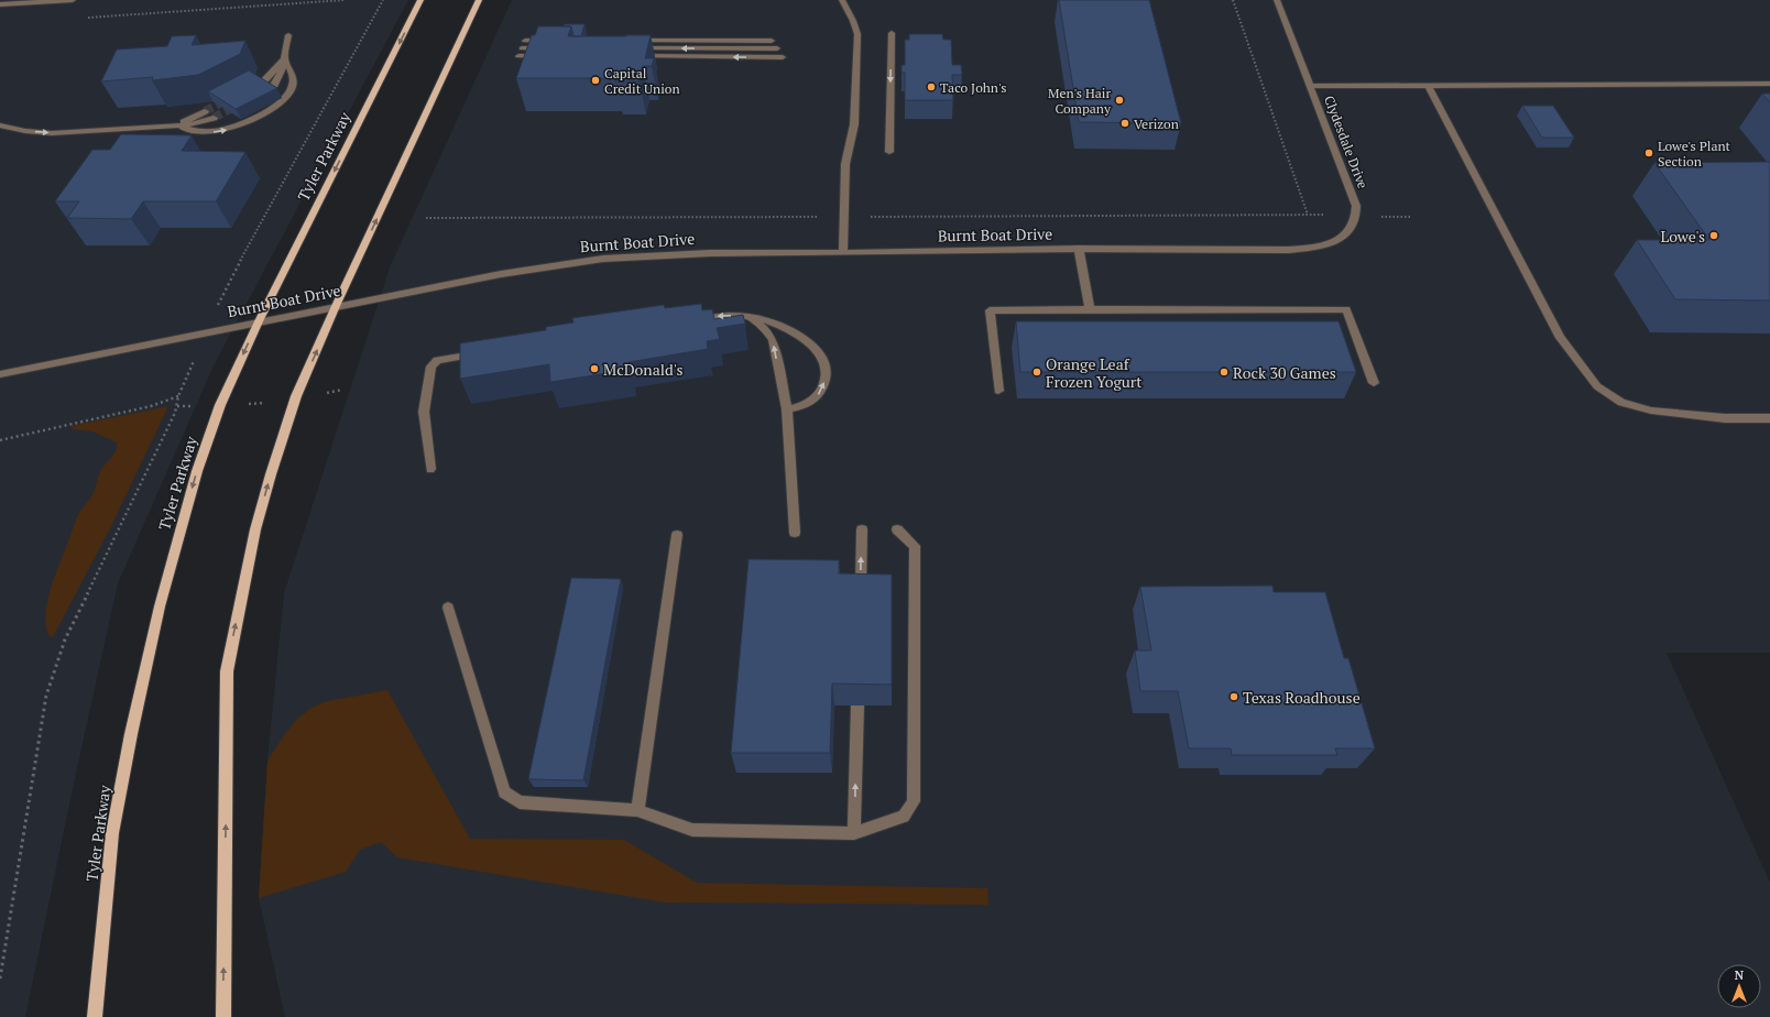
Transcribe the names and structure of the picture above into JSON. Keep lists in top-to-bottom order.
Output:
{
  "streets": {
    "main road": ["Tyler Parkway"],
    "street": ["Clydesdale Drive", "Burnt Boat Drive"]
  },
  "crossings": [
    ["Clydesdale Drive", "Burnt Boat Drive"],
    ["Tyler Parkway", "Burnt Boat Drive"]
  ],
  "places": [
    "Capital Credit Union",
    "Taco John's",
    "Men's Hair Company",
    "Verizon",
    "Lowe's Plant Section",
    "Lowe's",
    "McDonald's",
    "Orange Leaf Frozen Yogurt",
    "Rock 30 Games",
    "Texas Roadhouse"
  ],
  "north": "top"
}
